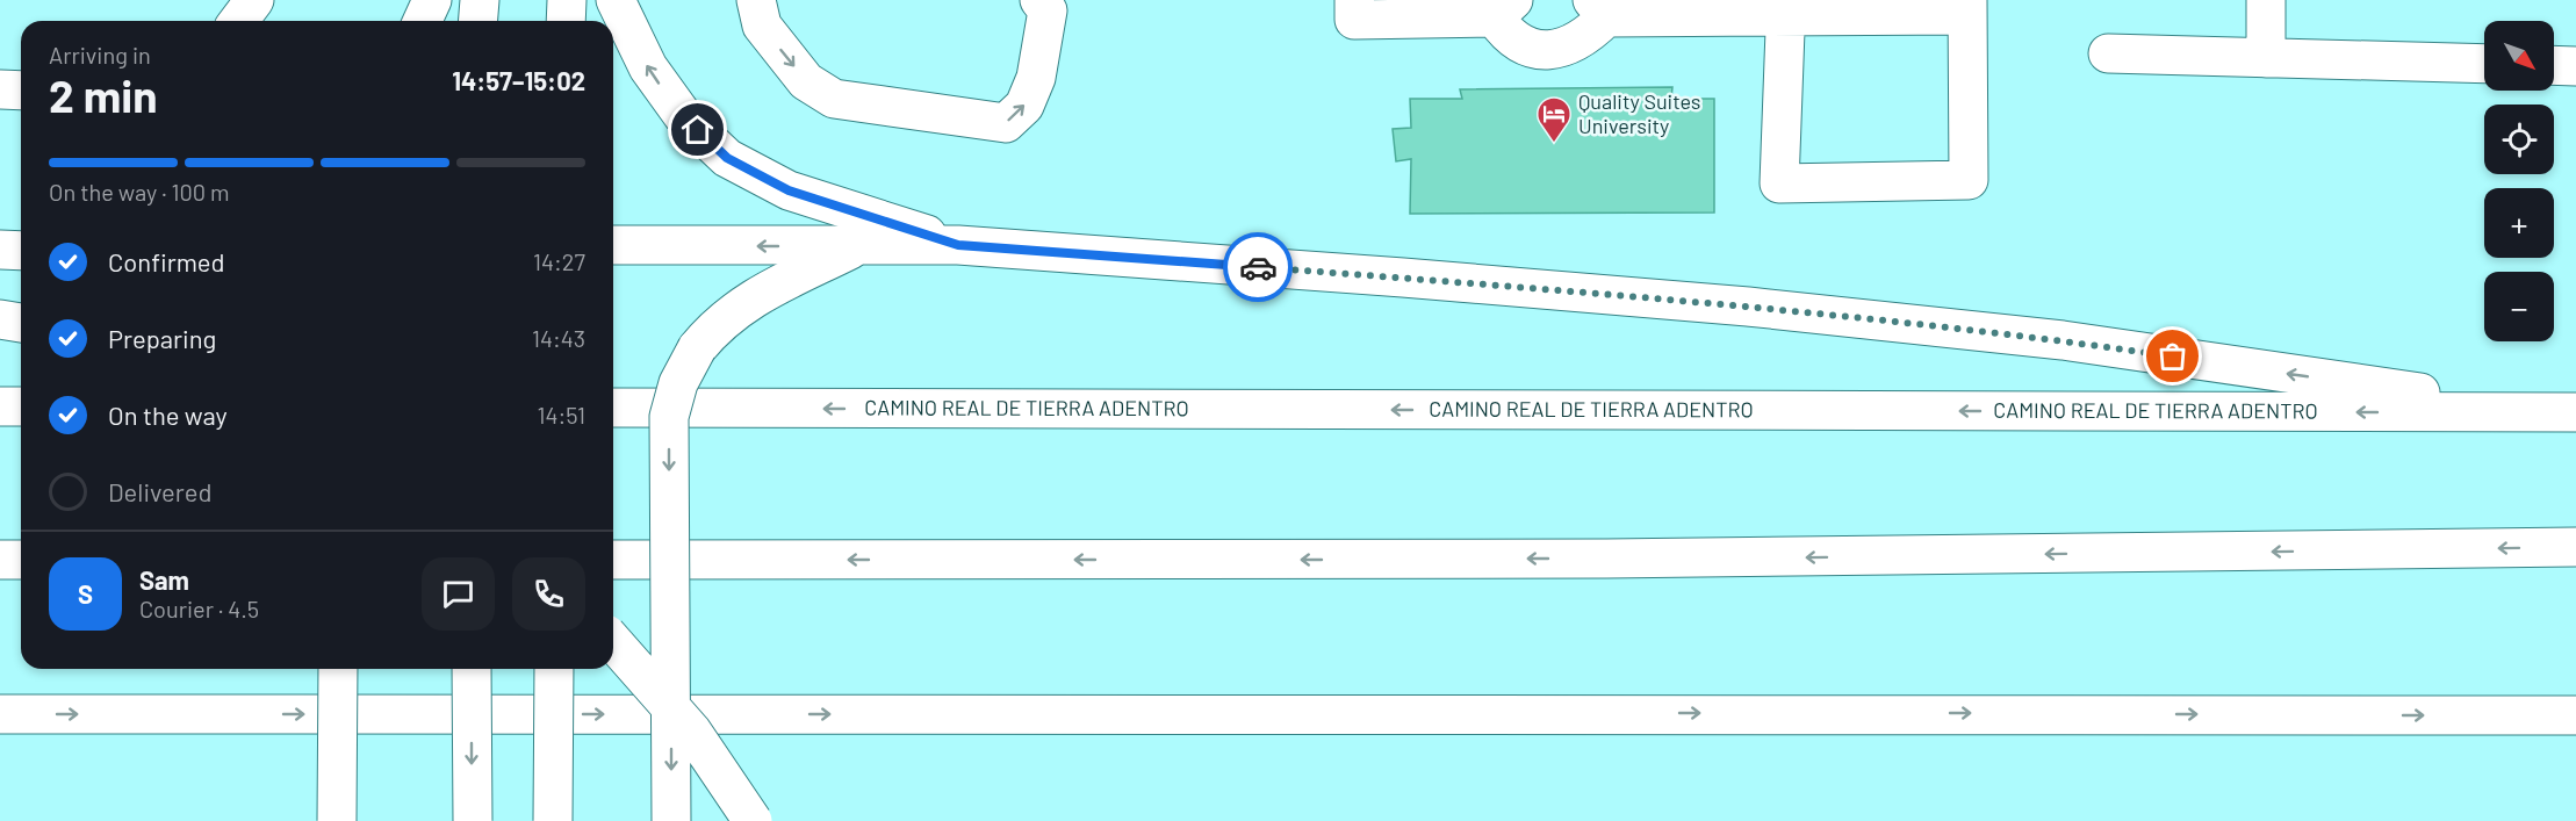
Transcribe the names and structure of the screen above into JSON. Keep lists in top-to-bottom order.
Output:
{
  "streets": {
    "main road": ["CAMINO REAL DE TIERRA ADENTRO"]
  },
  "places": {
    "hotel": ["Quality Suites University"]
  },
  "north": "bottom right",
  "page": {
    "map_buttons": ["+", "−"],
    "heading": ["2 min", "Arriving in", "14:57–15:02"],
    "panel": ["Sam", "Courier · 4.5"],
    "bar": "On the way · 100 m",
    "list": [
      ["Confirmed", "14:27"],
      ["Preparing", "14:43"],
      ["On the way", "14:51"],
      "Delivered"
    ],
    "round": "S"
  }
}
